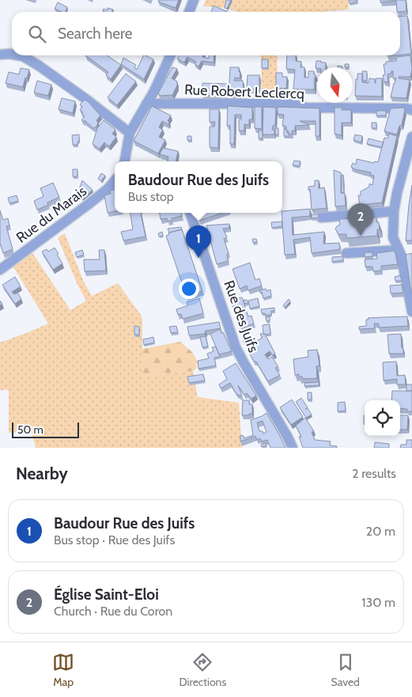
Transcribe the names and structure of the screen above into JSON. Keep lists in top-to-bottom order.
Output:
{
  "streets": {
    "street": ["Rue Robert Leclercq", "Rue du Marais", "Rue des Juifs"]
  },
  "scale_bar": "50 m",
  "north": "bottom",
  "page": {
    "search": "Search here",
    "popup": ["Baudour Rue des Juifs", "Bus stop"],
    "pins": ["2", "1"],
    "scale": "50 m",
    "heading": ["Nearby", "2 results"],
    "list": [
      {
        "mark": "1",
        "name": "Baudour Rue des Juifs",
        "note": "Bus stop · Rue des Juifs",
        "value": "20 m"
      },
      {
        "mark": "2",
        "name": "Église Saint-Eloi",
        "note": "Church · Rue du Coron",
        "value": "130 m"
      }
    ],
    "nav": ["Map", "Directions", "Saved"]
  }
}
